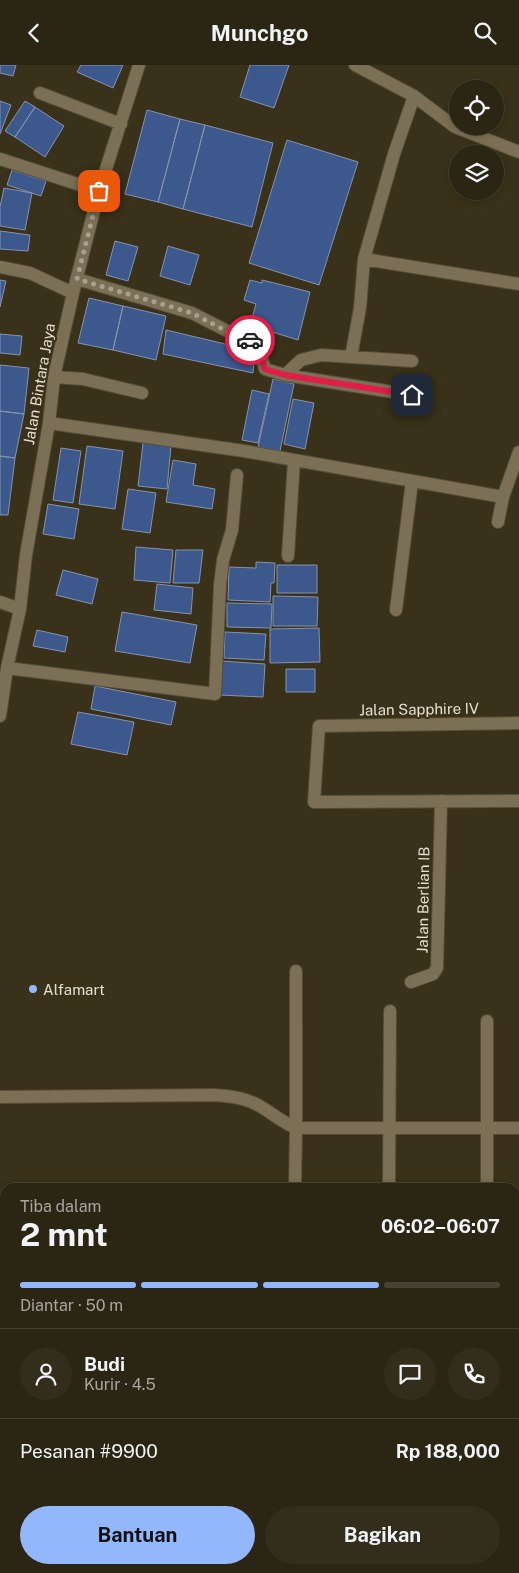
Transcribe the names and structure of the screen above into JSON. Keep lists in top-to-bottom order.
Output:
{
  "streets": {
    "street": ["Jalan Bintara Jaya", "Jalan Sapphire IV", "Jalan Berlian IB"]
  },
  "crossings": [
    ["Jalan Sapphire IV", "Jalan Berlian IB"]
  ],
  "places": ["Alfamart"],
  "page": {
    "header": "Munchgo",
    "heading": ["2 mnt", "Tiba dalam", "06:02–06:07"],
    "panel": [
      "Budi",
      "Kurir · 4.5",
      "Pesanan #9900",
      "Rp 188,000"
    ],
    "bar": "Diantar · 50 m",
    "buttons": ["Bantuan", "Bagikan"]
  }
}
